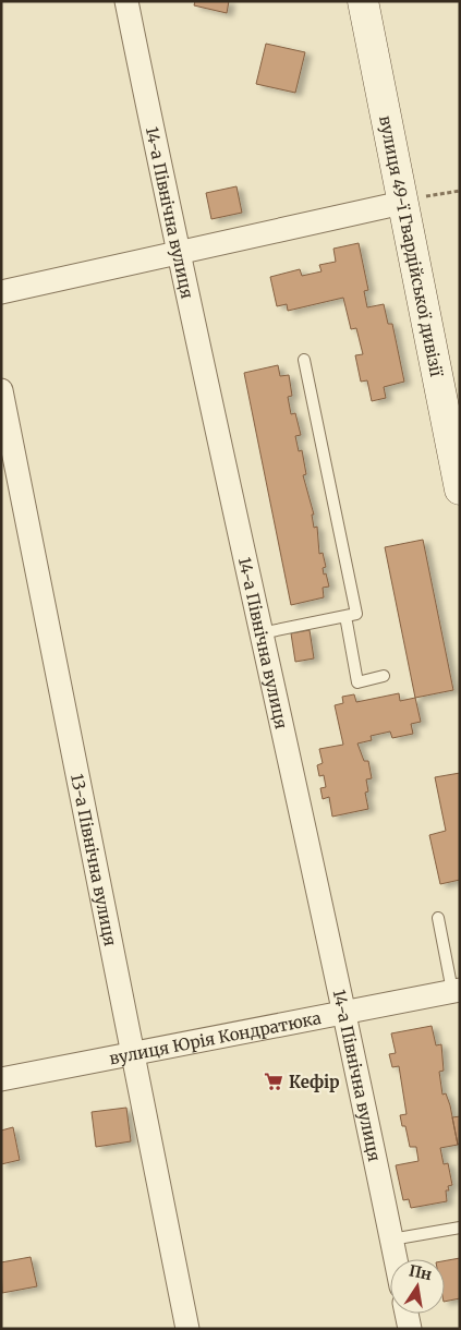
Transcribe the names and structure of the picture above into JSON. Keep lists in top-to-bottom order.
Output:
{
  "streets": {
    "street": [
      "14-а Північна вулиця",
      "вулиця 49-ї Гвардійської дивізії",
      "13-а Північна вулиця",
      "вулиця Юрія Кондратюка"
    ]
  },
  "crossings": [
    ["14-а Північна вулиця", "вулиця Юрія Кондратюка"],
    ["13-а Північна вулиця", "вулиця Юрія Кондратюка"]
  ],
  "places": {
    "supermarket": ["Кефір"]
  },
  "north": "top"
}
